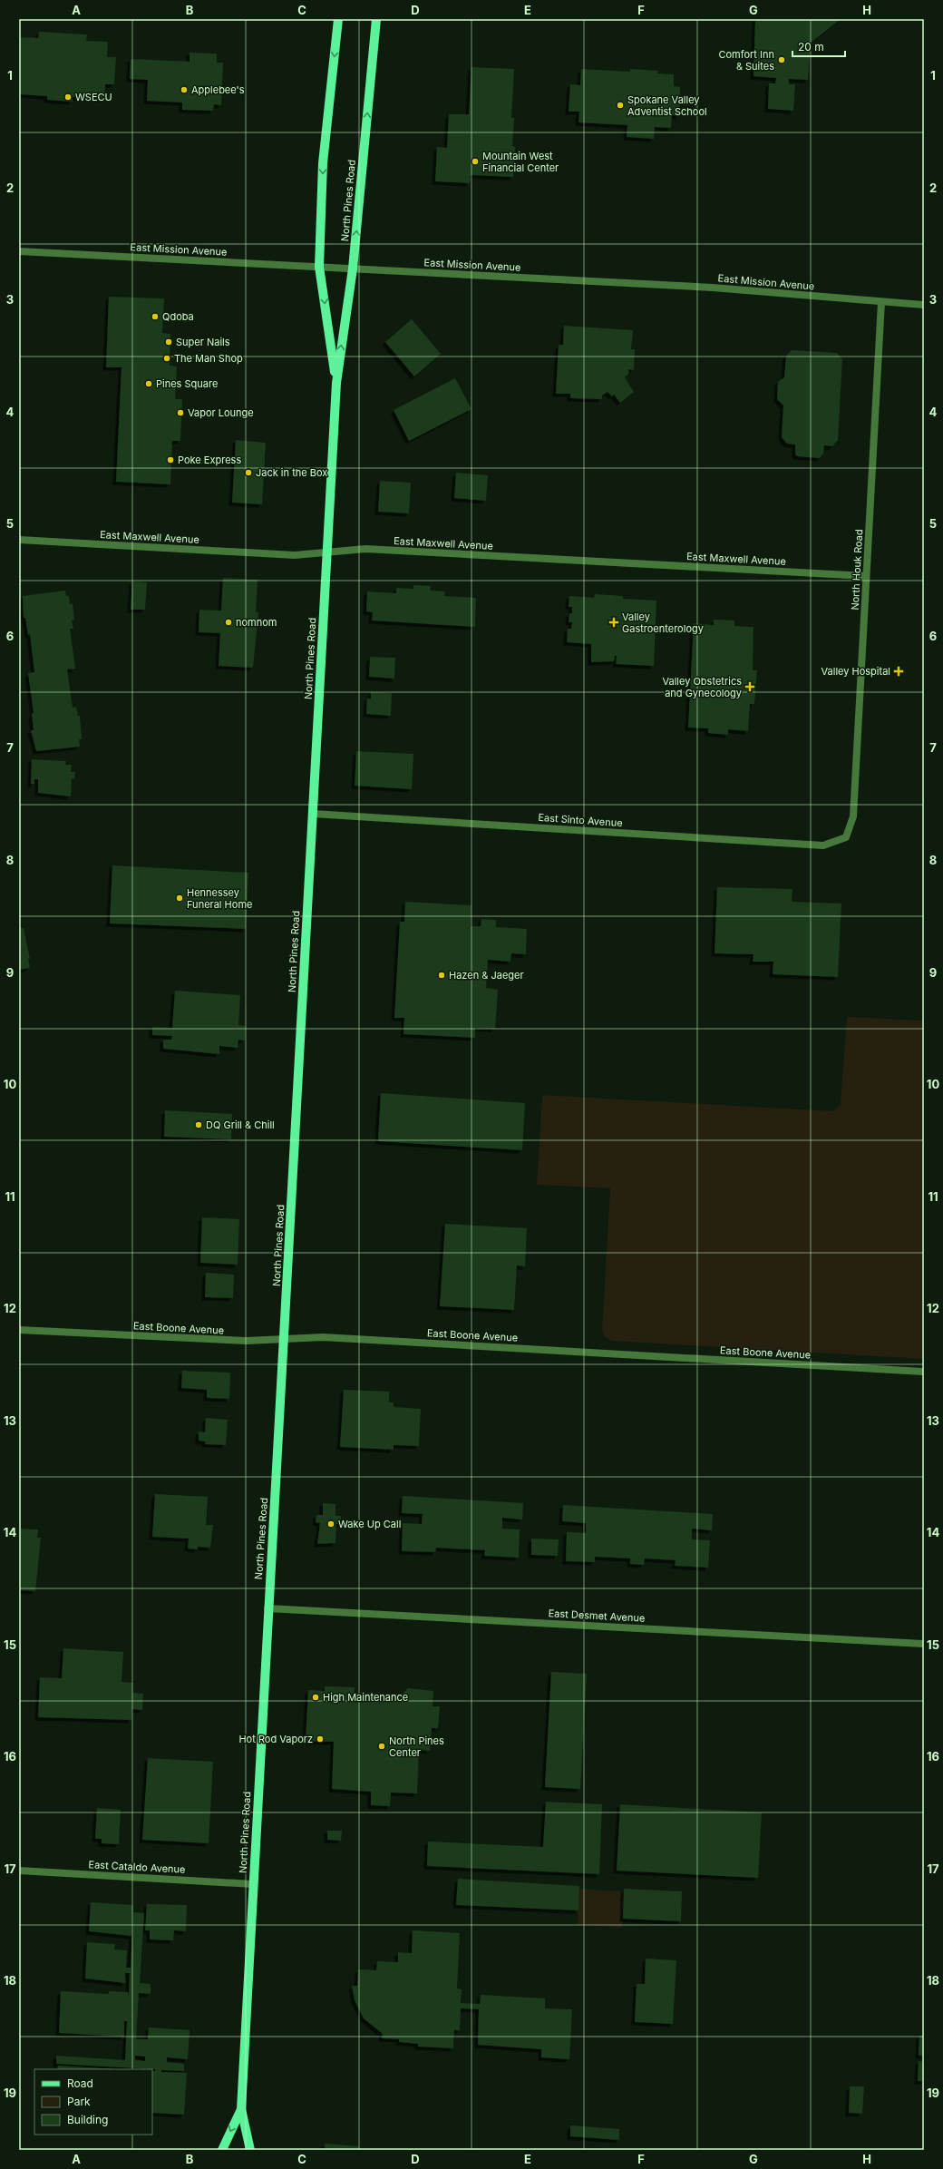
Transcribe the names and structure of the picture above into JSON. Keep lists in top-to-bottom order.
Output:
{
  "streets": {
    "main road": ["North Pines Road"],
    "street": [
      "East Mission Avenue",
      "East Maxwell Avenue",
      "North Houk Road",
      "East Sinto Avenue",
      "East Boone Avenue",
      "East Desmet Avenue",
      "East Cataldo Avenue"
    ]
  },
  "crossings": [
    ["North Pines Road", "East Mission Avenue"],
    ["North Pines Road", "East Maxwell Avenue"],
    ["North Pines Road", "East Sinto Avenue"],
    ["North Pines Road", "East Boone Avenue"],
    ["North Pines Road", "East Desmet Avenue"],
    ["North Pines Road", "East Cataldo Avenue"],
    ["East Mission Avenue", "North Houk Road"],
    ["East Maxwell Avenue", "North Houk Road"],
    ["North Houk Road", "East Sinto Avenue"]
  ],
  "places": {
    "other": [
      "Comfort Inn & Suites",
      "Applebee's",
      "WSECU",
      "Spokane Valley Adventist School",
      "Mountain West Financial Center",
      "Qdoba",
      "Super Nails",
      "The Man Shop",
      "Pines Square",
      "Vapor Lounge",
      "Poke Express",
      "Jack in the Box",
      "nomnom",
      "Hennessey Funeral Home",
      "Hazen & Jaeger",
      "DQ Grill & Chill",
      "Wake Up Call",
      "High Maintenance",
      "Hot Rod Vaporz",
      "North Pines Center"
    ],
    "health": ["Valley Gastroenterology", "Valley Hospital", "Valley Obstetrics and Gynecology"]
  },
  "legend": ["Road", "Park", "Building"],
  "scale_bar": "20 m",
  "grid": {
    "columns": [
      "A",
      "B",
      "C",
      "D",
      "E",
      "F",
      "G",
      "H"
    ],
    "rows": [
      "1",
      "2",
      "3",
      "4",
      "5",
      "6",
      "7",
      "8",
      "9",
      "10",
      "11",
      "12",
      "13",
      "14",
      "15",
      "16",
      "17",
      "18",
      "19"
    ]
  }
}
